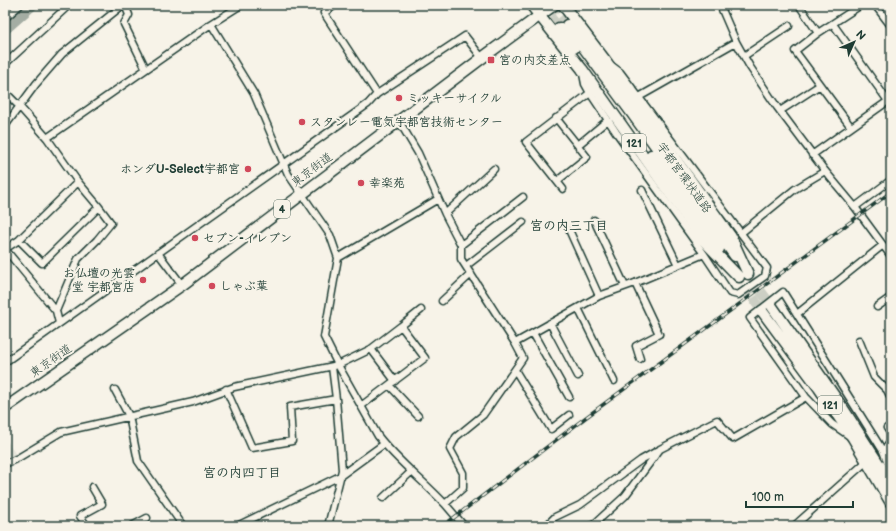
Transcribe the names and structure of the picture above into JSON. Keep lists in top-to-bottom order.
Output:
{
  "streets": {
    "highway": [
      "121",
      "東京街道",
      "宇都宮環状道路",
      "4"
    ]
  },
  "crossings": [
    ["121", "東京街道"],
    ["121", "宇都宮環状道路"]
  ],
  "districts": ["宮の内三丁目", "宮の内四丁目"],
  "places": {
    "transit": ["宮の内交差点"],
    "other": [
      "ミッキーサイクル",
      "スタンレー電気宇都宮技術センター",
      "ホンダU-Select宇都宮",
      "幸楽苑",
      "セブン-イレブン",
      "お仏壇の光雲 堂 宇都宮店",
      "しゃぶ葉"
    ]
  },
  "scale_bar": "100 m",
  "north": "top right"
}
